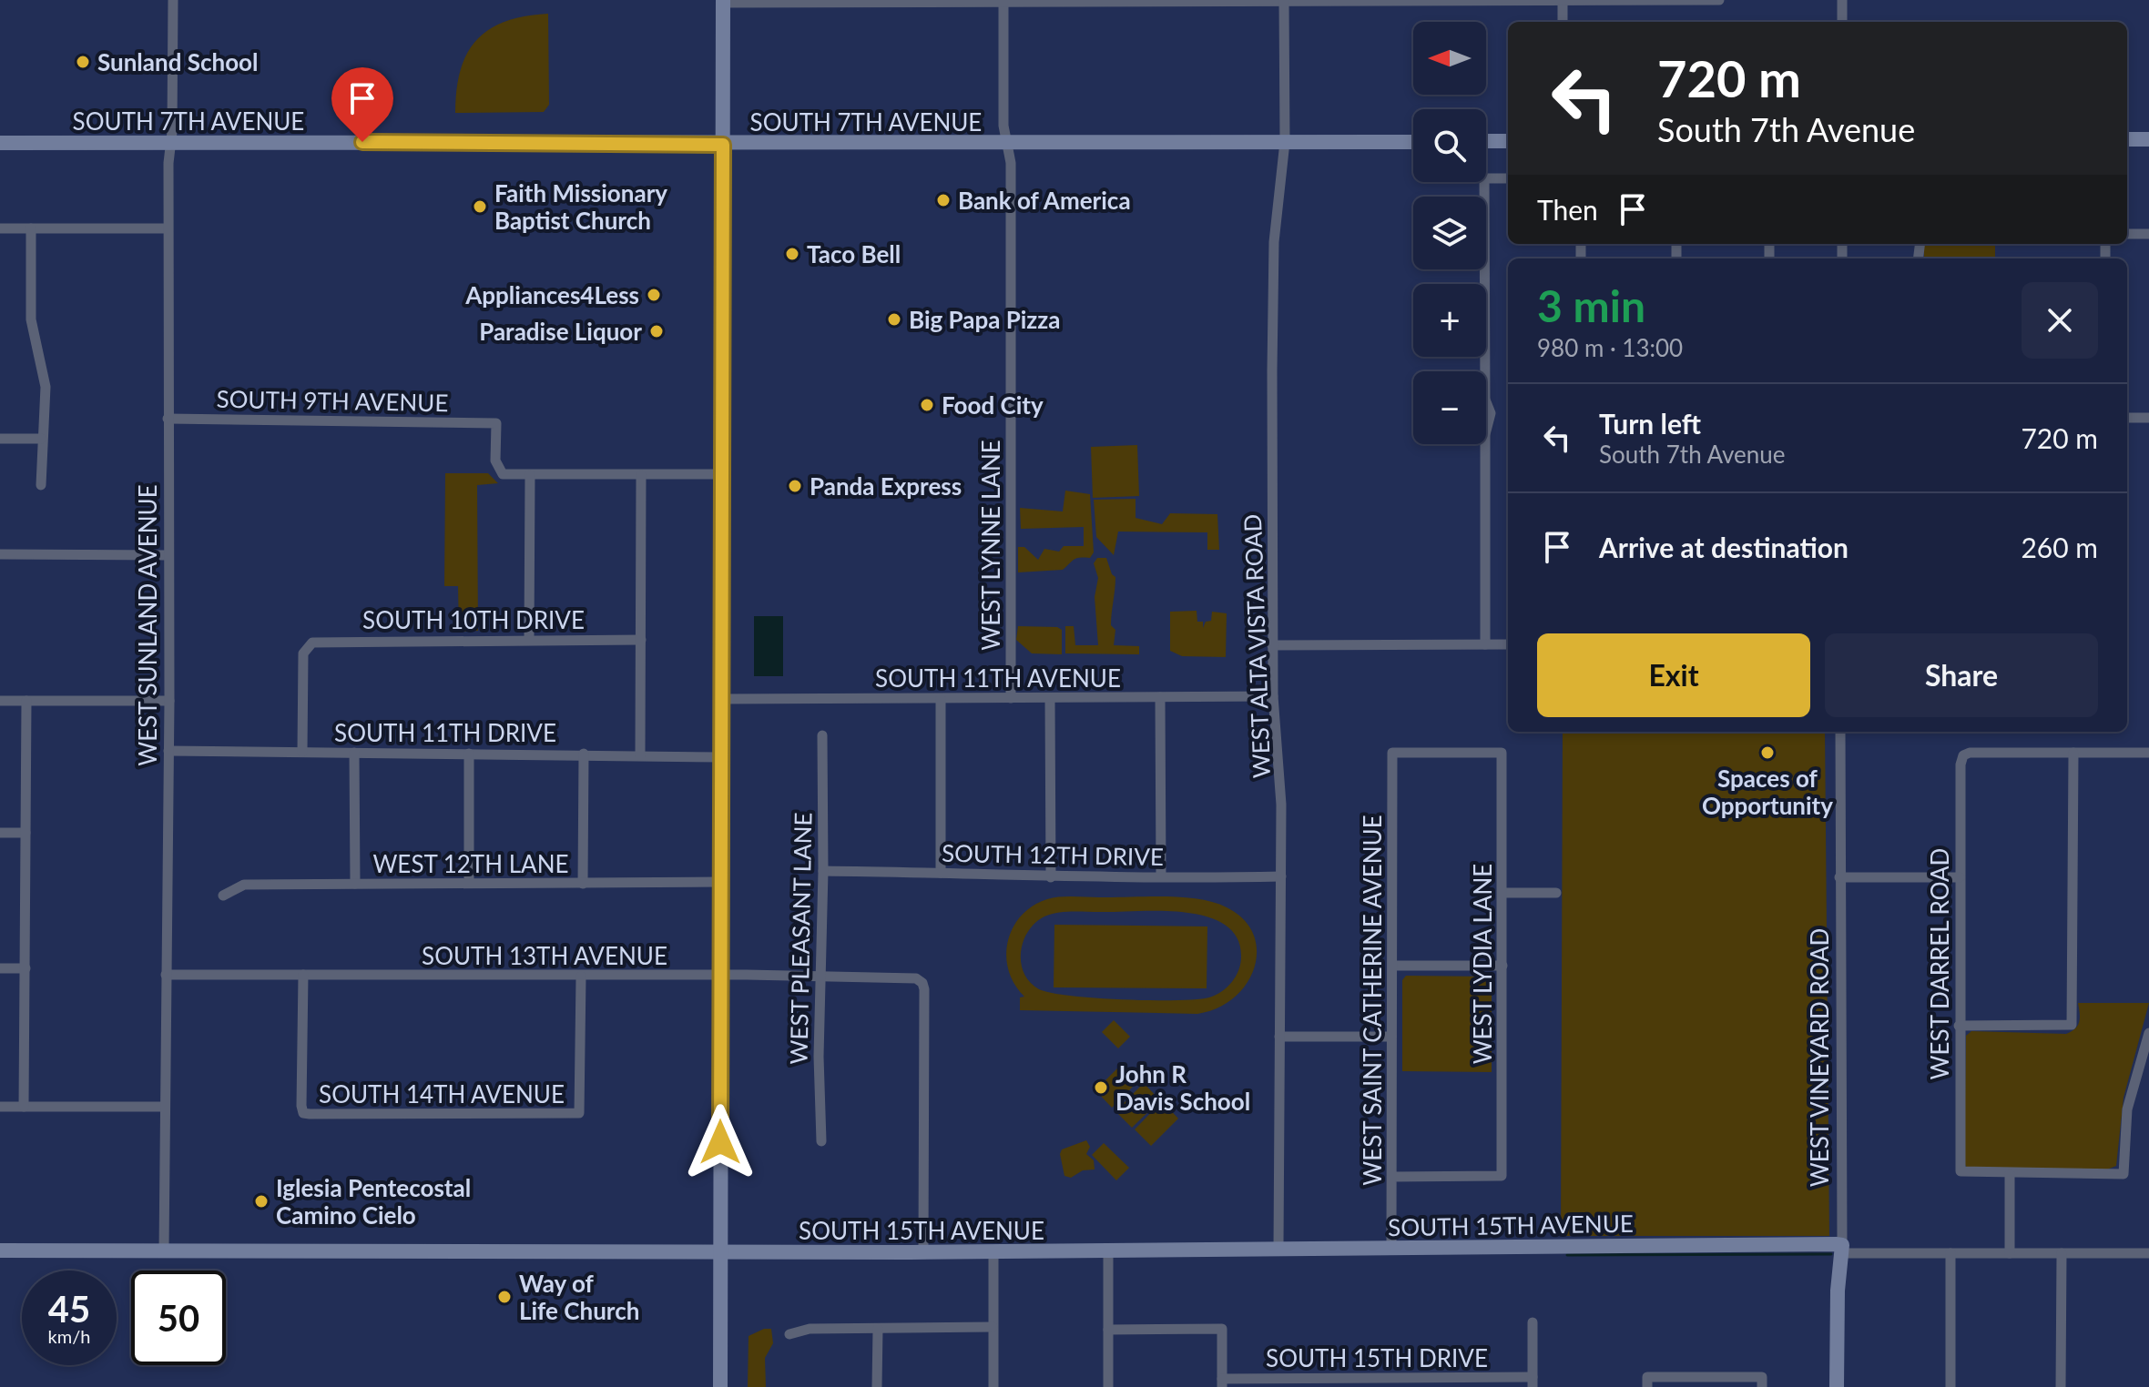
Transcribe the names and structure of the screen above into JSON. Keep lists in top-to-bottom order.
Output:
{
  "streets": {
    "main road": ["SOUTH 7TH AVENUE", "WEST VINEYARD ROAD", "SOUTH 15TH AVENUE"],
    "street": [
      "SOUTH 9TH AVENUE",
      "WEST LYNNE LANE",
      "SOUTH 10TH DRIVE",
      "WEST SUNLAND AVENUE",
      "WEST ALTA VISTA ROAD",
      "SOUTH 11TH AVENUE",
      "SOUTH 11TH DRIVE",
      "SOUTH 12TH DRIVE",
      "WEST 12TH LANE",
      "WEST PLEASANT LANE",
      "SOUTH 13TH AVENUE",
      "WEST LYDIA LANE",
      "WEST DARREL ROAD",
      "WEST SAINT CATHERINE AVENUE",
      "SOUTH 14TH AVENUE",
      "SOUTH 15TH DRIVE"
    ]
  },
  "crossings": [
    ["SOUTH 7TH AVENUE", "WEST LYNNE LANE"],
    ["SOUTH 7TH AVENUE", "WEST SUNLAND AVENUE"],
    ["SOUTH 7TH AVENUE", "WEST ALTA VISTA ROAD"],
    ["SOUTH 9TH AVENUE", "WEST SUNLAND AVENUE"],
    ["WEST LYNNE LANE", "SOUTH 11TH AVENUE"],
    ["SOUTH 10TH DRIVE", "SOUTH 11TH DRIVE"],
    ["WEST SUNLAND AVENUE", "SOUTH 11TH DRIVE"],
    ["WEST SUNLAND AVENUE", "SOUTH 13TH AVENUE"],
    ["WEST SUNLAND AVENUE", "SOUTH 15TH AVENUE"],
    ["WEST ALTA VISTA ROAD", "SOUTH 11TH AVENUE"],
    ["WEST ALTA VISTA ROAD", "SOUTH 12TH DRIVE"],
    ["WEST ALTA VISTA ROAD", "SOUTH 15TH AVENUE"],
    ["SOUTH 12TH DRIVE", "WEST PLEASANT LANE"],
    ["WEST PLEASANT LANE", "SOUTH 13TH AVENUE"],
    ["SOUTH 13TH AVENUE", "SOUTH 14TH AVENUE"],
    ["SOUTH 13TH AVENUE", "SOUTH 15TH AVENUE"],
    ["WEST LYDIA LANE", "WEST SAINT CATHERINE AVENUE"],
    ["WEST SAINT CATHERINE AVENUE", "SOUTH 15TH AVENUE"],
    ["WEST VINEYARD ROAD", "SOUTH 15TH AVENUE"]
  ],
  "places": [
    "Sunland School",
    "Bank of America",
    "Faith Missionary Baptist Church",
    "Taco Bell",
    "Appliances4Less",
    "Big Papa Pizza",
    "Paradise Liquor",
    "Food City",
    "Panda Express",
    "Spaces of Opportunity",
    "John R Davis School",
    "Iglesia Pentecostal Camino Cielo",
    "Way of Life Church"
  ],
  "north": "left",
  "page": {
    "map_buttons": ["+", "−"],
    "turn": ["720 m", "South 7th Avenue"],
    "then": "Then",
    "heading": ["3 min", "980 m · 13:00"],
    "list": [
      {
        "name": "Turn left",
        "note": "South 7th Avenue",
        "value": "720 m"
      },
      {
        "name": "Arrive at destination",
        "value": "260 m"
      }
    ],
    "buttons": ["Exit", "Share"],
    "speed": "45 km/h",
    "limit": "50"
  }
}
